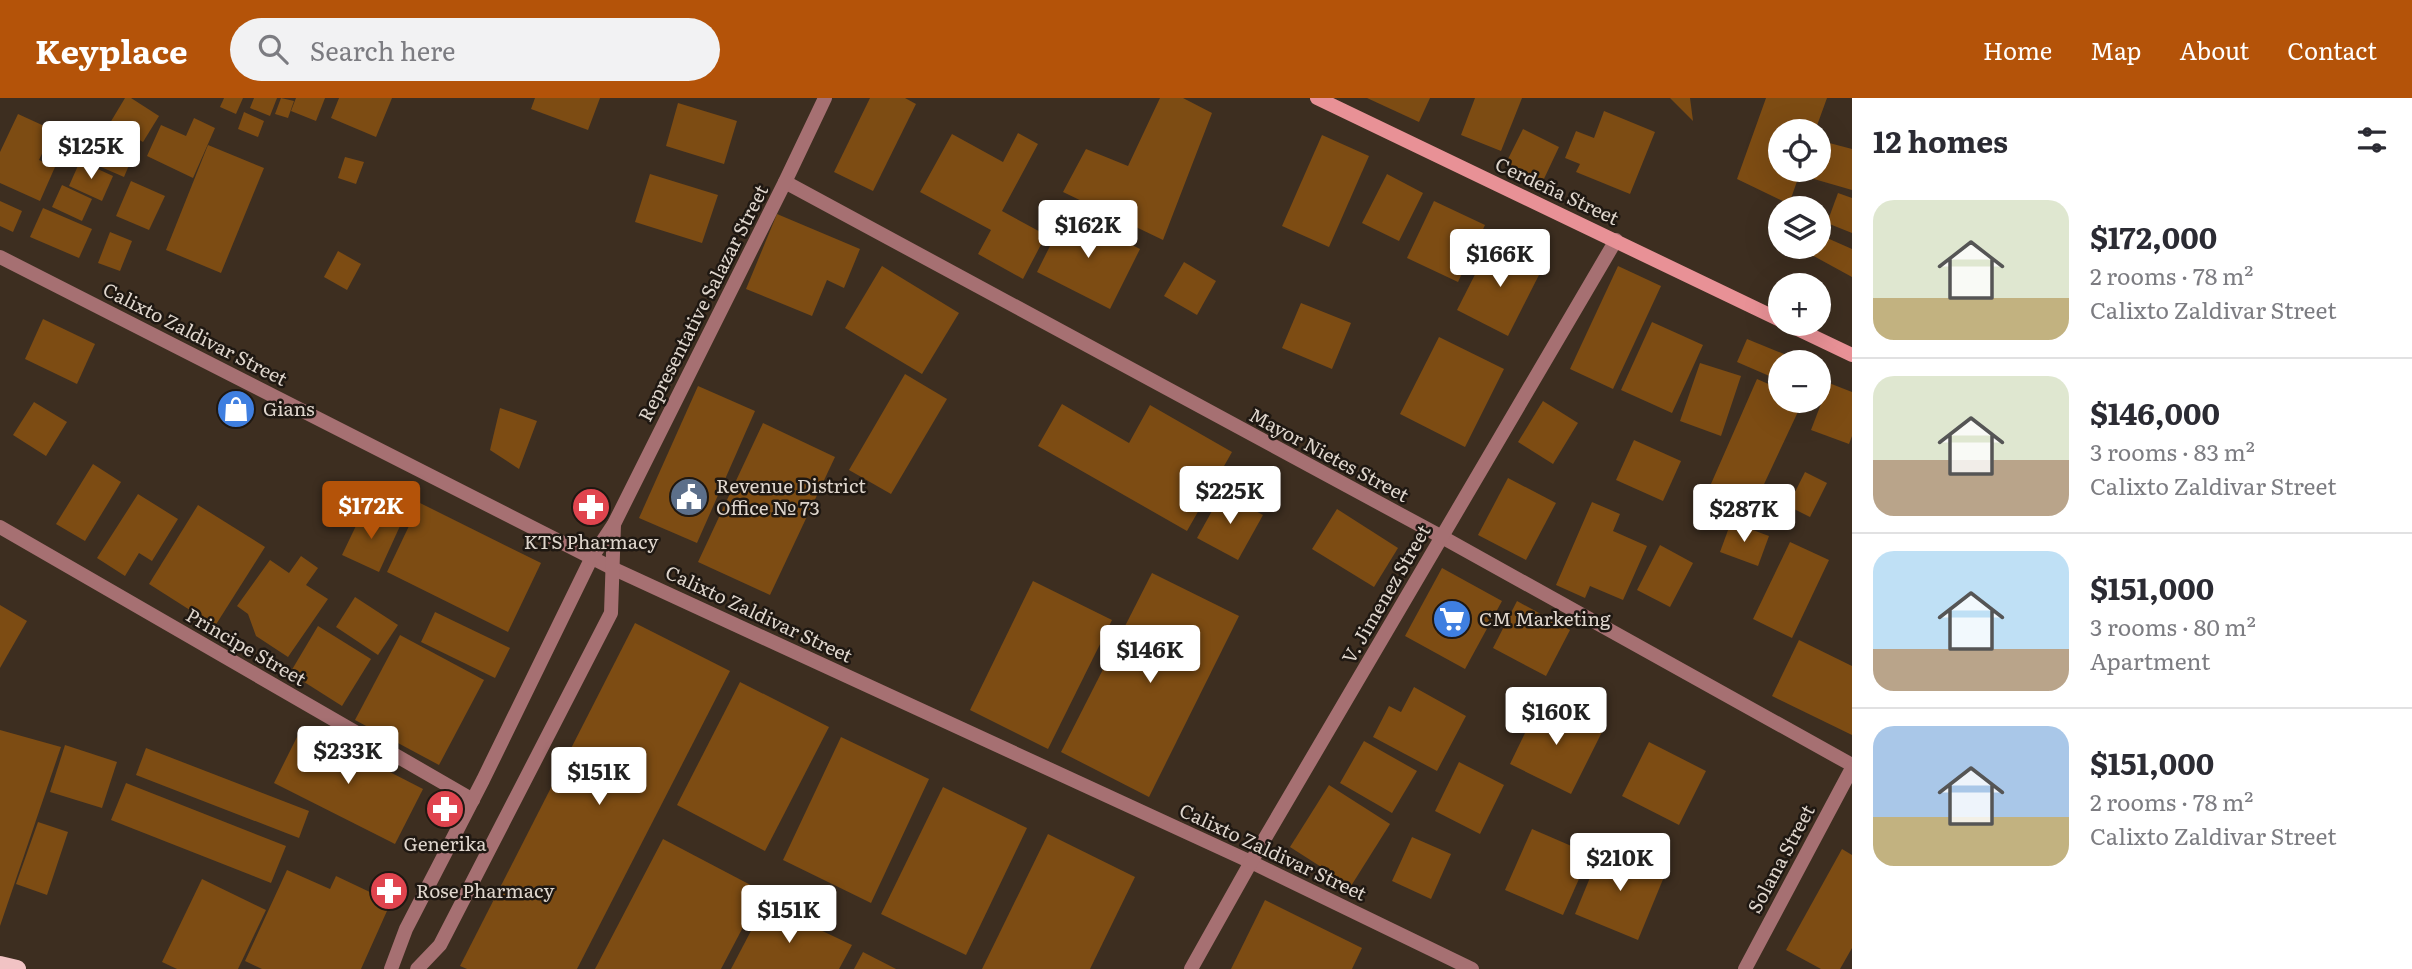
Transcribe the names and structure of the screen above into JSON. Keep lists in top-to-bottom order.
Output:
{
  "streets": {
    "main road": ["Cerdeña Street"],
    "street": [
      "Representative Salazar Street",
      "Calixto Zaldivar Street",
      "Mayor Nietes Street",
      "V. Jimenez Street",
      "Principe Street",
      "Solana Street"
    ]
  },
  "crossings": [
    ["Cerdeña Street", "V. Jimenez Street"],
    ["Representative Salazar Street", "Calixto Zaldivar Street"],
    ["Representative Salazar Street", "Mayor Nietes Street"],
    ["Representative Salazar Street", "Principe Street"],
    ["Calixto Zaldivar Street", "V. Jimenez Street"],
    ["Mayor Nietes Street", "V. Jimenez Street"],
    ["Mayor Nietes Street", "Solana Street"]
  ],
  "places": {
    "shop": ["Gians"],
    "public building": ["Revenue District Office № 73"],
    "pharmacy": ["KTS Pharmacy", "Generika", "Rose Pharmacy"],
    "supermarket": ["CM Marketing"]
  },
  "page": {
    "header": "Keyplace",
    "search": "Search here",
    "nav": [
      "Home",
      "Map",
      "About",
      "Contact"
    ],
    "heading": "12 homes",
    "map_buttons": ["+", "−"],
    "price": [
      "$125K",
      "$162K",
      "$166K",
      "$225K",
      "$172K",
      "$287K",
      "$146K",
      "$160K",
      "$233K",
      "$151K",
      "$210K",
      "$151K"
    ],
    "list": [
      {
        "name": "$172,000",
        "note": "2 rooms · 78 m² · Calixto Zaldivar Street"
      },
      {
        "name": "$146,000",
        "note": "3 rooms · 83 m² · Calixto Zaldivar Street"
      },
      {
        "name": "$151,000",
        "note": "3 rooms · 80 m² · Apartment"
      },
      {
        "name": "$151,000",
        "note": "2 rooms · 78 m² · Calixto Zaldivar Street"
      }
    ]
  }
}
